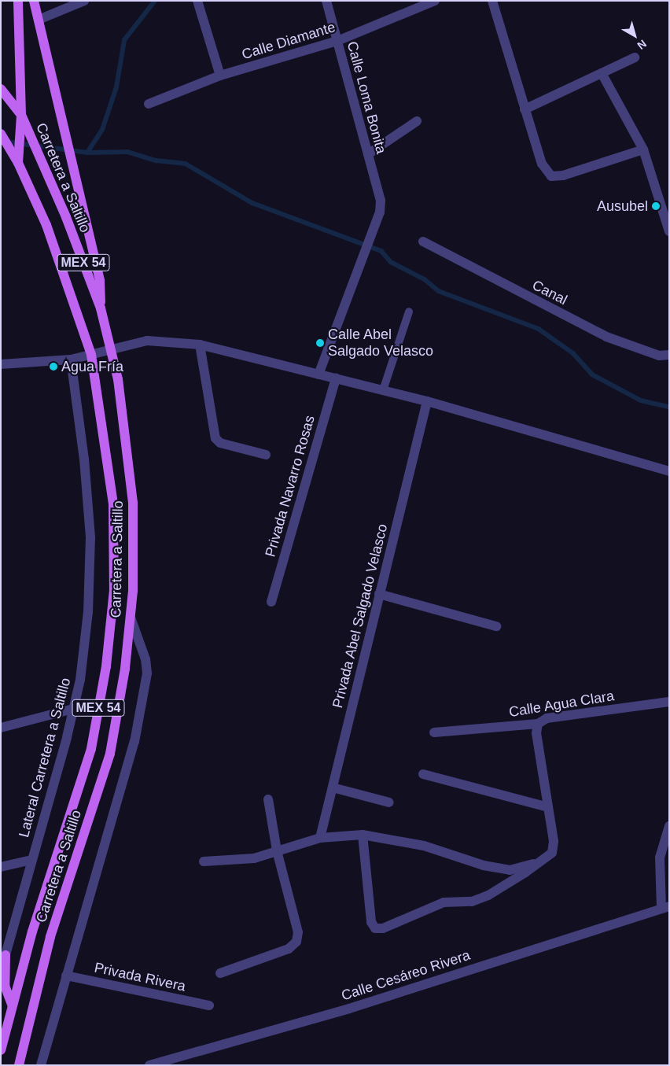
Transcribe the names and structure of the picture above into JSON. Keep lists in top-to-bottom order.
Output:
{
  "streets": {
    "main road": ["Carretera a Saltillo", "MEX 54"],
    "street": [
      "Calle Diamante",
      "Calle Loma Bonita",
      "Canal",
      "Privada Navarro Rosas",
      "Privada Abel Salgado Velasco",
      "Calle Agua Clara",
      "Lateral Carretera a Saltillo",
      "Calle Cesáreo Rivera",
      "Privada Rivera"
    ]
  },
  "crossings": [
    ["Calle Diamante", "Calle Loma Bonita"]
  ],
  "places": ["Ausubel", "Calle Abel Salgado Velasco", "Agua Fría"],
  "north": "bottom right"
}
